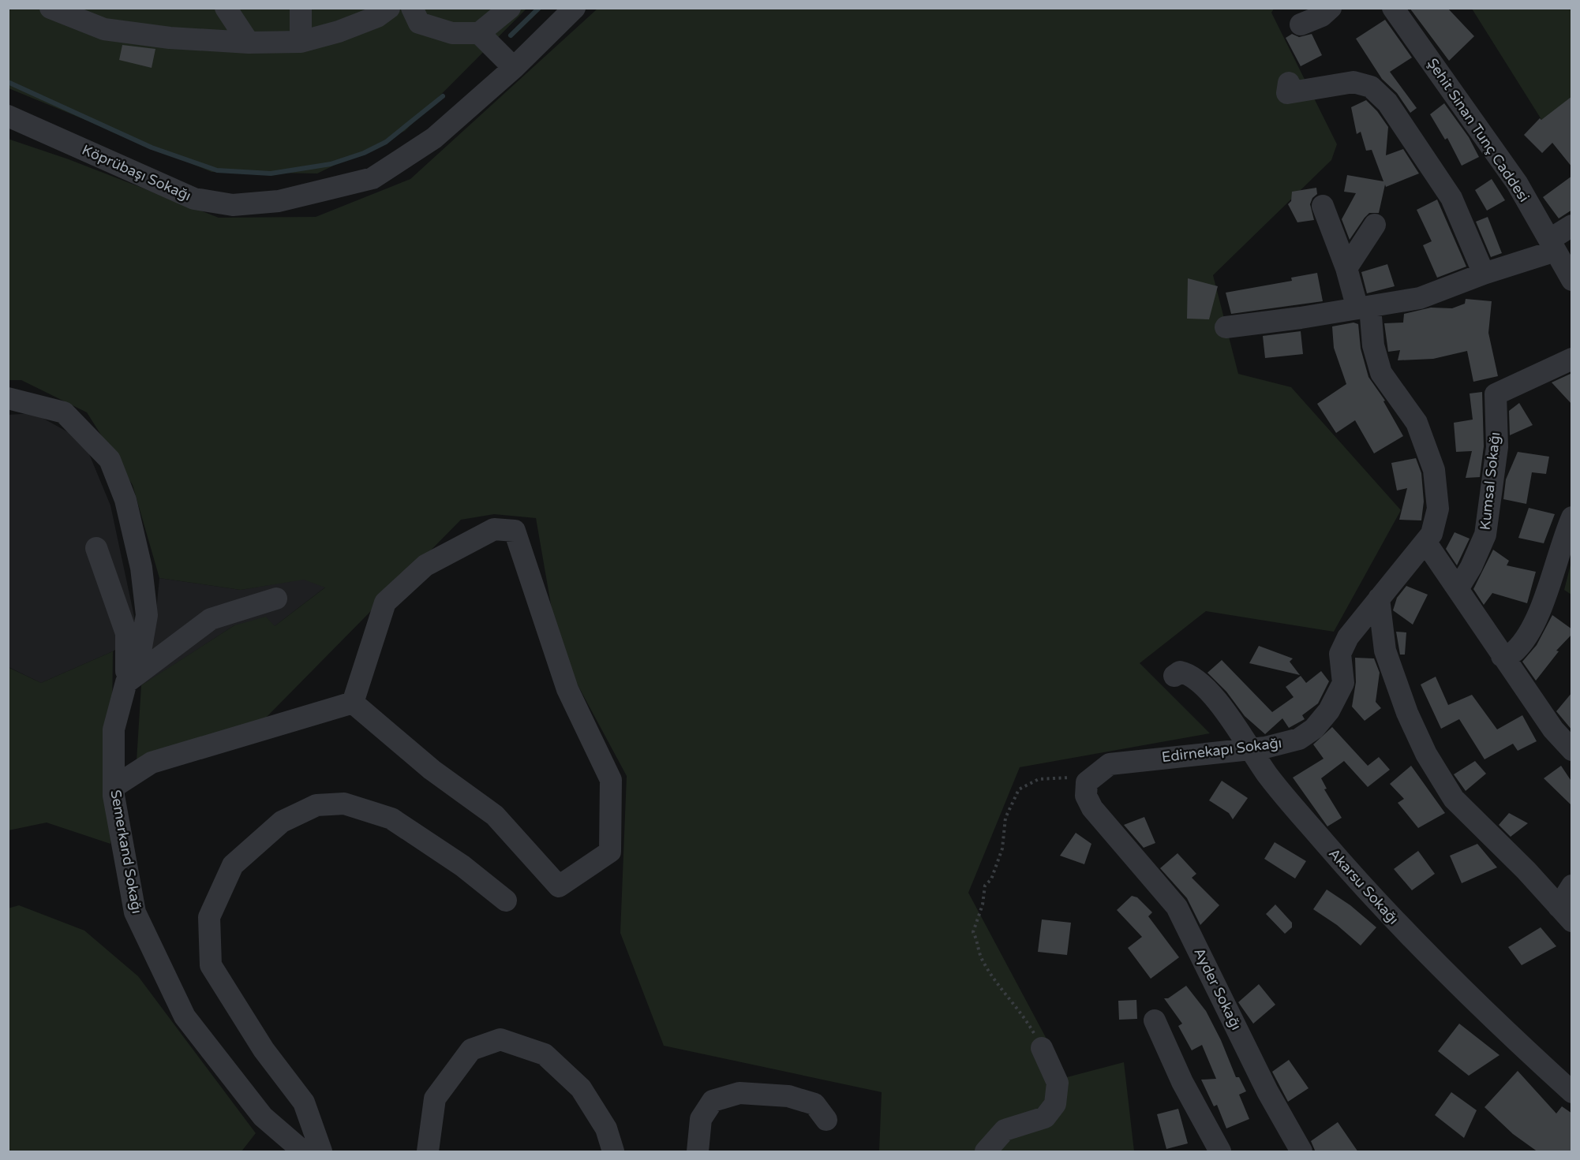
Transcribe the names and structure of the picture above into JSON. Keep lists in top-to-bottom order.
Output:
{
  "streets": {
    "street": [
      "Şehit Sinan Tunç Caddesi",
      "Köprübaşı Sokağı",
      "Kumsal Sokağı",
      "Edirnekapı Sokağı",
      "Semerkand Sokağı",
      "Akarsu Sokağı",
      "Ayder Sokağı"
    ]
  },
  "crossings": [
    ["Edirnekapı Sokağı", "Akarsu Sokağı"],
    ["Edirnekapı Sokağı", "Ayder Sokağı"]
  ]
}
